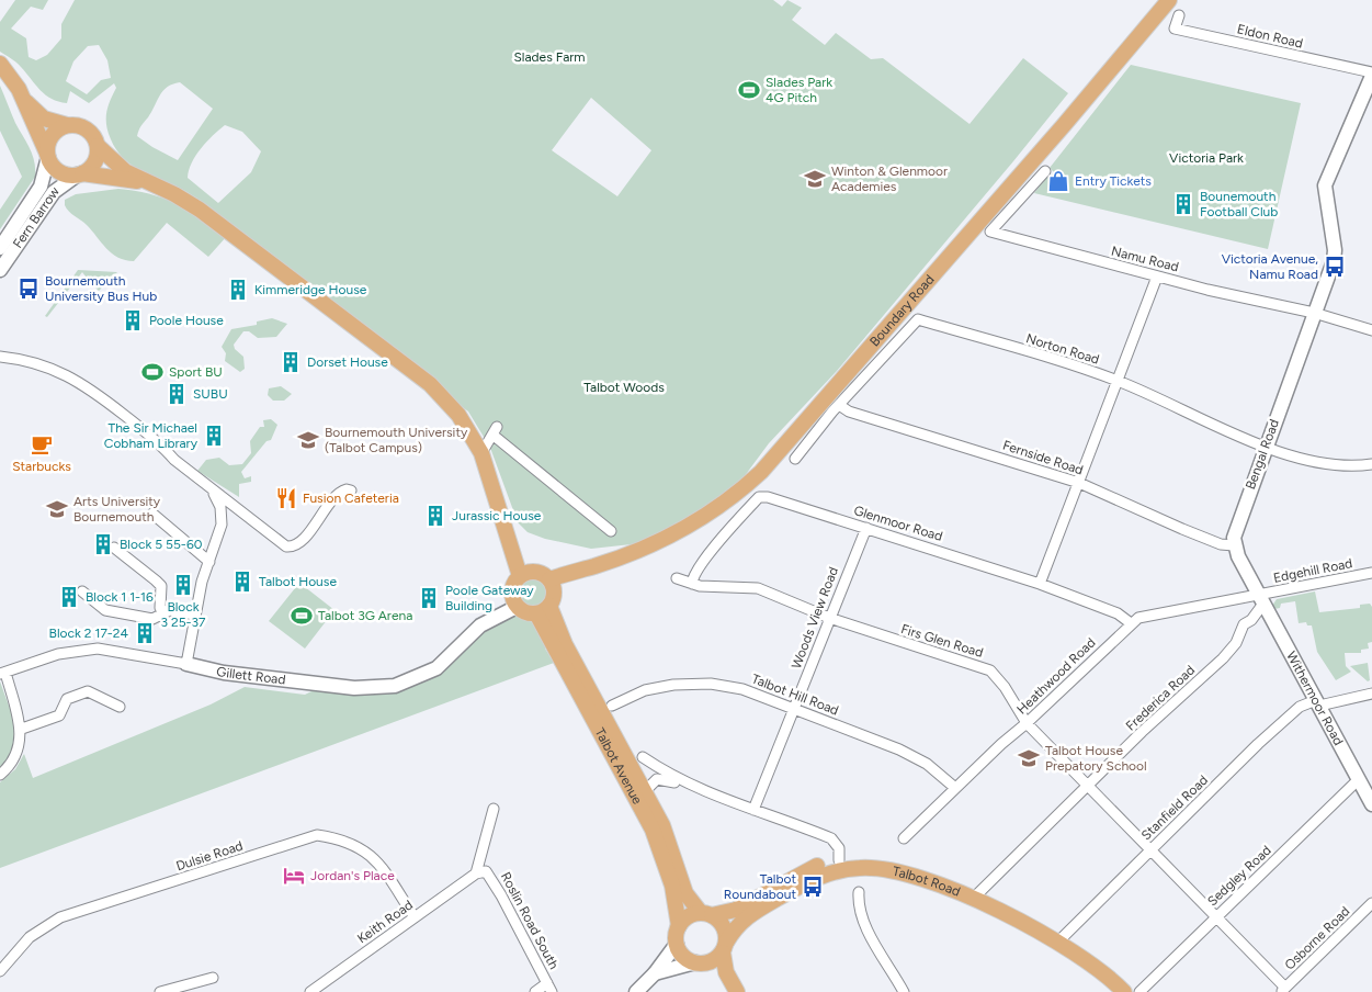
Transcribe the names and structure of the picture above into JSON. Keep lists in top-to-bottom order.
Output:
{
  "streets": {
    "main road": ["Boundary Road", "Talbot Avenue", "Talbot Road"],
    "street": [
      "Eldon Road",
      "Fern Barrow",
      "Namu Road",
      "Norton Road",
      "Bengal Road",
      "Fernside Road",
      "Glenmoor Road",
      "Edgehill Road",
      "Woods View Road",
      "Firs Glen Road",
      "Gillett Road",
      "Heathwood Road",
      "Talbot Hill Road",
      "Frederica Road",
      "Withermoor Road",
      "Stanfield Road",
      "Dulsie Road",
      "Sedgley Road",
      "Roslin Road South",
      "Keith Road",
      "Osborne Road"
    ]
  },
  "crossings": [
    ["Eldon Road", "Bengal Road"],
    ["Namu Road", "Bengal Road"],
    ["Boundary Road", "Gillett Road"],
    ["Boundary Road", "Talbot Avenue"],
    ["Norton Road", "Bengal Road"],
    ["Norton Road", "Fernside Road"],
    ["Bengal Road", "Fernside Road"],
    ["Glenmoor Road", "Woods View Road"],
    ["Glenmoor Road", "Firs Glen Road"],
    ["Glenmoor Road", "Heathwood Road"],
    ["Edgehill Road", "Heathwood Road"],
    ["Edgehill Road", "Frederica Road"],
    ["Edgehill Road", "Withermoor Road"],
    ["Woods View Road", "Firs Glen Road"],
    ["Woods View Road", "Talbot Hill Road"],
    ["Firs Glen Road", "Heathwood Road"],
    ["Firs Glen Road", "Frederica Road"],
    ["Firs Glen Road", "Stanfield Road"],
    ["Firs Glen Road", "Sedgley Road"],
    ["Firs Glen Road", "Osborne Road"],
    ["Gillett Road", "Talbot Avenue"],
    ["Heathwood Road", "Talbot Hill Road"],
    ["Heathwood Road", "Frederica Road"],
    ["Heathwood Road", "Withermoor Road"],
    ["Frederica Road", "Withermoor Road"],
    ["Frederica Road", "Talbot Road"],
    ["Withermoor Road", "Stanfield Road"],
    ["Withermoor Road", "Sedgley Road"],
    ["Talbot Avenue", "Talbot Road"],
    ["Stanfield Road", "Talbot Road"],
    ["Dulsie Road", "Keith Road"],
    ["Roslin Road South", "Keith Road"]
  ],
  "parks": ["Slades Farm", "Victoria Park", "Talbot Woods"],
  "places": {
    "sports": ["Slades Park 4G Pitch", "Sport BU", "Talbot 3G Arena"],
    "school or university": [
      "Winton & Glenmoor Academies",
      "Bournemouth University (Talbot Campus)",
      "Arts University Bournemouth",
      "Talbot House Prepatory School"
    ],
    "shop": ["Entry Tickets"],
    "building": [
      "Bounemouth Football Club",
      "Kimmeridge House",
      "Poole House",
      "Dorset House",
      "SUBU",
      "The Sir Michael Cobham Library",
      "Jurassic House",
      "Block 5 55-60",
      "Talbot House",
      "Block 3 25-37",
      "Block 1 1-16",
      "Poole Gateway Building",
      "Block 2 17-24"
    ],
    "bus stop": ["Victoria Avenue, Namu Road", "Bournemouth University Bus Hub", "Talbot Roundabout"],
    "cafe": ["Starbucks"],
    "restaurant": ["Fusion Cafeteria"],
    "hotel": ["Jordan's Place"]
  }
}
